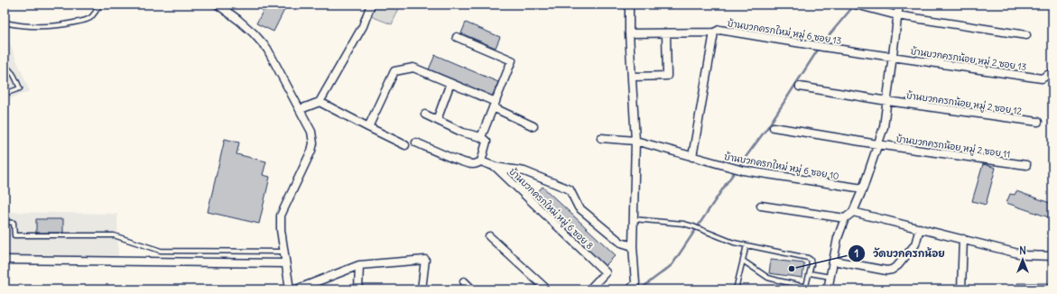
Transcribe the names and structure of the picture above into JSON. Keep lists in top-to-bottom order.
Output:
{
  "streets": {
    "street": [
      "บ้านบวกครกใหม่ หมู่ 6 ซอย 13",
      "บ้านบวกครกน้อย หมู่ 2 ซอย 13",
      "บ้านบวกครกน้อย หมู่ 2 ซอย 12",
      "บ้านบวกครกน้อย หมู่ 2 ซอย 11",
      "บ้านบวกครกใหม่ หมู่ 6 ซอย 10",
      "บ้านบวกครกใหม่ หมู่ 6 ซอย 8"
    ]
  },
  "crossings": [
    ["บ้านบวกครกใหม่ หมู่ 6 ซอย 13", "บ้านบวกครกน้อย หมู่ 2 ซอย 13"]
  ],
  "places": ["วัดบวกครกน้อย"],
  "north": "top"
}
